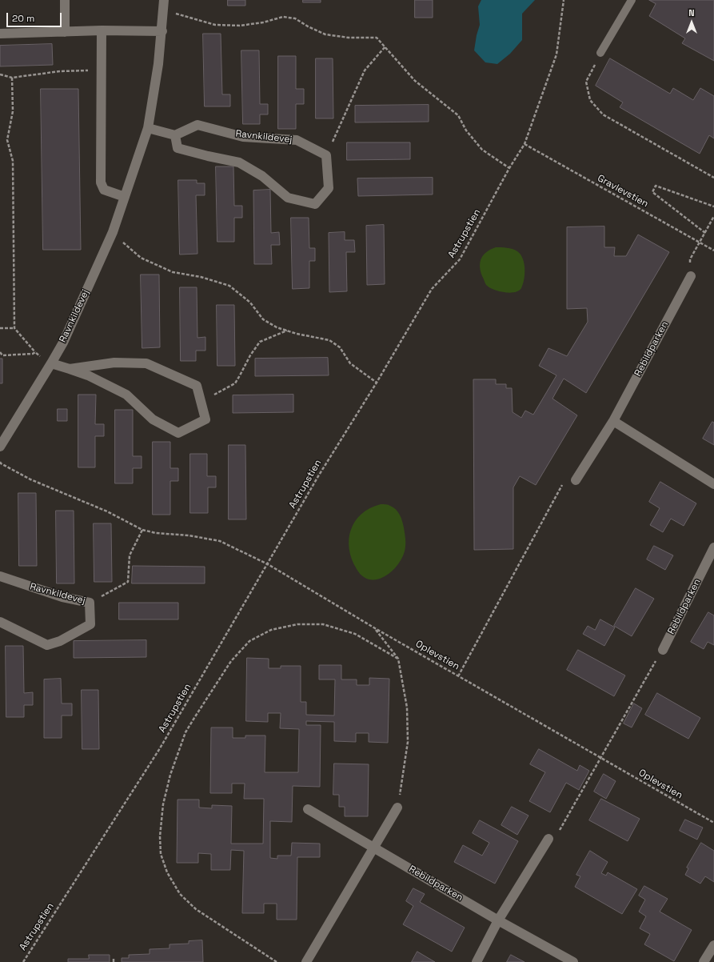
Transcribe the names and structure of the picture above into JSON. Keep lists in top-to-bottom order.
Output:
{
  "streets": {
    "street": ["Ravnkildevej", "Rebildparken"],
    "path": ["Gravlevstien", "Astrupstien", "Oplevstien"]
  },
  "crossings": [
    ["Gravlevstien", "Astrupstien"],
    ["Astrupstien", "Oplevstien"]
  ],
  "scale_bar": "20 m",
  "north": "top"
}
